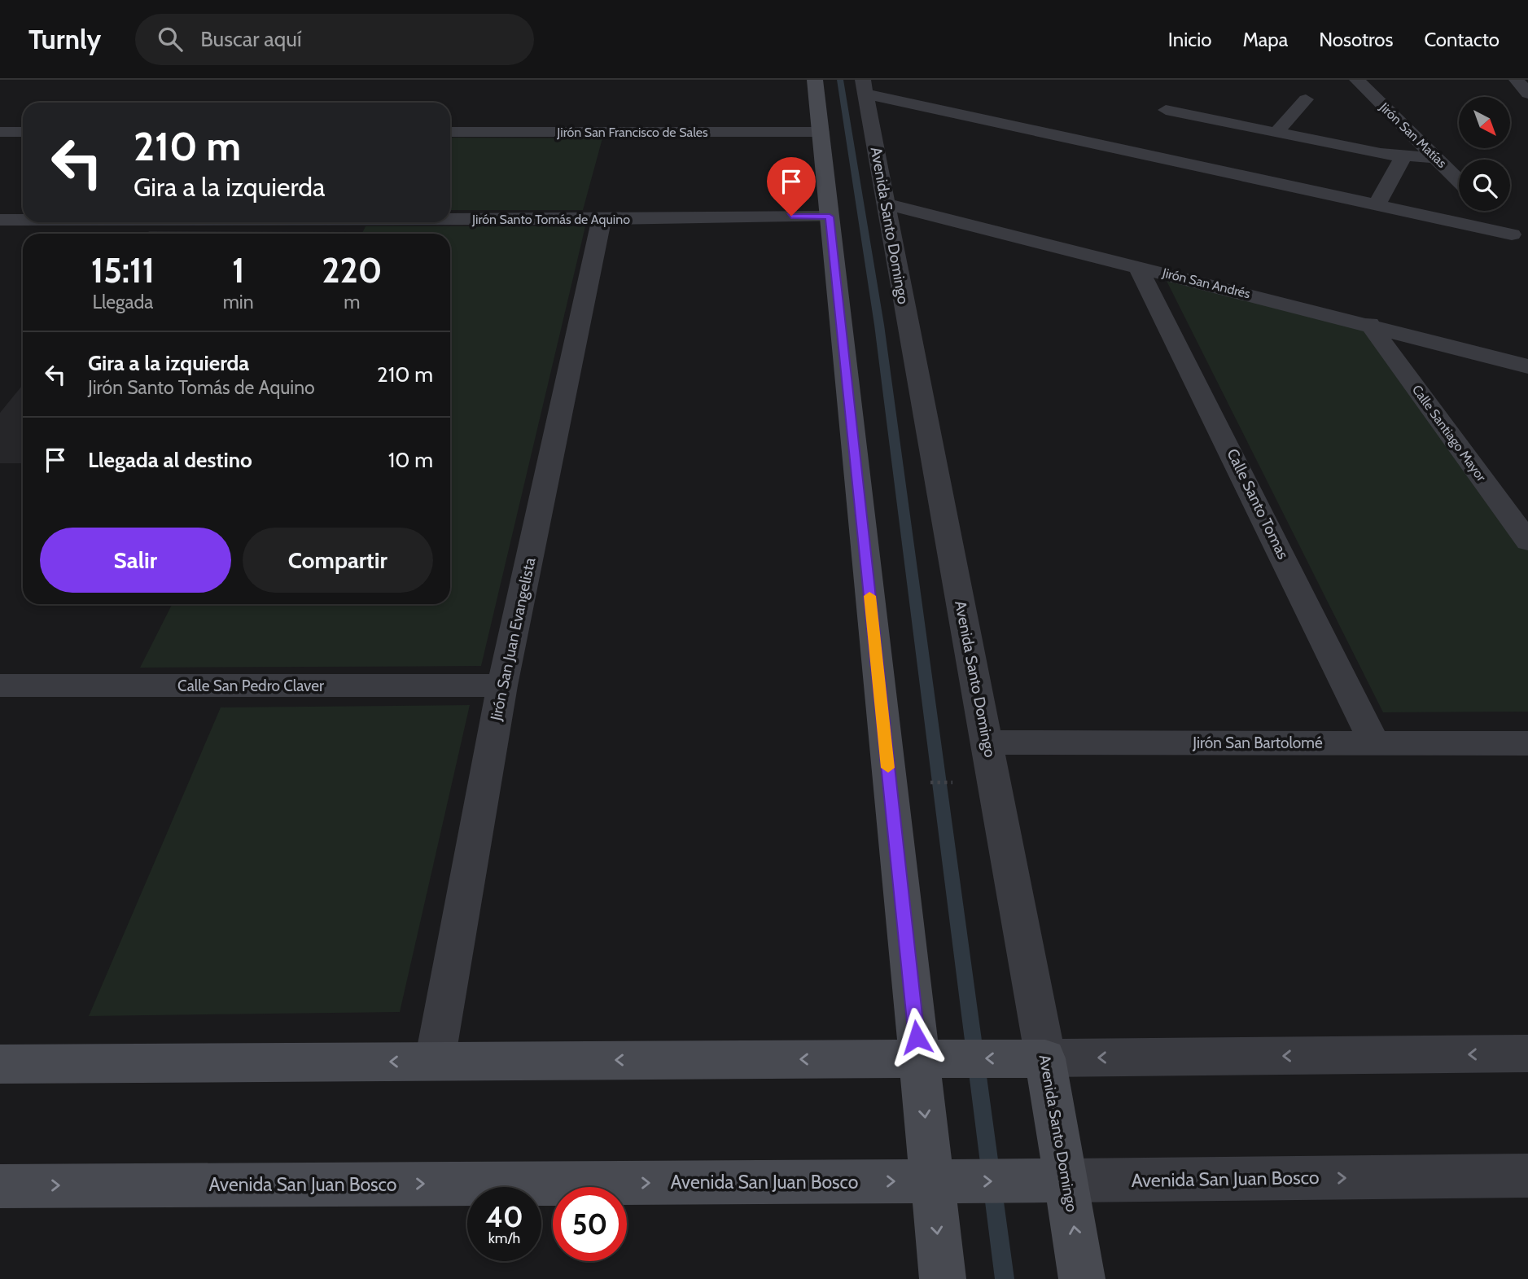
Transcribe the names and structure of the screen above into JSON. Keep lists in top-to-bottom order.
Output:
{
  "streets": {
    "main road": ["Avenida Santo Domingo", "Avenida San Juan Bosco"],
    "street": [
      "Jirón San Francisco de Sales",
      "Jirón San Matías",
      "Jirón Santo Tomás de Aquino",
      "Jirón San Andrés",
      "Calle Santiago Mayor",
      "Calle Santo Tomas",
      "Jirón San Juan Evangelista",
      "Calle San Pedro Claver",
      "Jirón San Bartolomé"
    ]
  },
  "crossings": [
    ["Jirón Santo Tomás de Aquino", "Jirón San Juan Evangelista"],
    ["Avenida Santo Domingo", "Jirón San Andrés"],
    ["Avenida Santo Domingo", "Jirón San Bartolomé"],
    ["Avenida Santo Domingo", "Avenida San Juan Bosco"],
    ["Jirón San Andrés", "Calle Santiago Mayor"],
    ["Jirón San Andrés", "Calle Santo Tomas"],
    ["Calle Santo Tomas", "Jirón San Bartolomé"],
    ["Jirón San Juan Evangelista", "Calle San Pedro Claver"]
  ],
  "north": "bottom right",
  "page": {
    "header": "Turnly",
    "search": "Buscar aquí",
    "nav": [
      "Inicio",
      "Mapa",
      "Nosotros",
      "Contacto"
    ],
    "turn": ["210 m", "Gira a la izquierda"],
    "eta": [
      "15:11",
      "Llegada",
      "1",
      "min",
      "220",
      "m"
    ],
    "list": [
      {
        "name": "Gira a la izquierda",
        "note": "Jirón Santo Tomás de Aquino",
        "value": "210 m"
      },
      {
        "name": "Llegada al destino",
        "value": "10 m"
      }
    ],
    "buttons": ["Salir", "Compartir"],
    "speed": "40 km/h",
    "limit": "50"
  }
}
